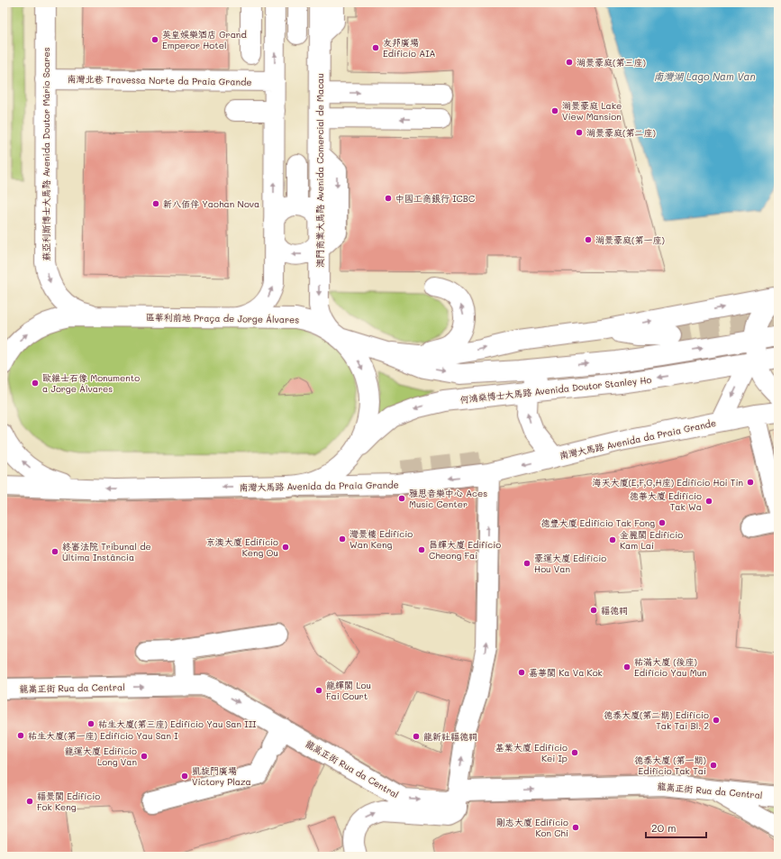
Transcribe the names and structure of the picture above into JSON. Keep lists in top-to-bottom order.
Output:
{
  "streets": {
    "street": [
      "南灣北巷 Travessa Norte da Praia Grande",
      "蘇亞利斯博士大馬路 Avenida Doutor Mário Soares",
      "澳門商業大馬路 Avenida Comercial de Macau",
      "區華利前地 Praça de Jorge Álvares",
      "何鴻燊博士大馬路 Avenida Doutor Stanley Ho",
      "南灣大馬路 Avenida da Praia Grande",
      "龍嵩正街 Rua da Central"
    ]
  },
  "crossings": [
    ["南灣北巷 Travessa Norte da Praia Grande", "蘇亞利斯博士大馬路 Avenida Doutor Mário Soares"],
    ["蘇亞利斯博士大馬路 Avenida Doutor Mário Soares", "區華利前地 Praça de Jorge Álvares"],
    ["澳門商業大馬路 Avenida Comercial de Macau", "區華利前地 Praça de Jorge Álvares"],
    ["區華利前地 Praça de Jorge Álvares", "何鴻燊博士大馬路 Avenida Doutor Stanley Ho"],
    ["區華利前地 Praça de Jorge Álvares", "南灣大馬路 Avenida da Praia Grande"]
  ],
  "one_way": ["蘇亞利斯博士大馬路 Avenida Doutor Mário Soares", "龍嵩正街 Rua da Central"],
  "water": ["南灣湖 Lago Nam Van"],
  "places": [
    "英皇娛樂酒店 Grand Emperor Hotel",
    "友邦廣場 Edificío AIA",
    "湖景豪庭(第三座)",
    "湖景豪庭 Lake View Mansion",
    "湖景豪庭(第二座)",
    "中國工商銀行 ICBC",
    "新八佰伴 Yaohan Nova",
    "湖景豪庭(第一座)",
    "歐維士石像 Monumento a Jorge Álvares",
    "海天大廈(E,F,G,H座) Edifício Hoi Tin",
    "雅思音樂中心 Aces Music Center",
    "德華大廈 Edifício Tak Wa",
    "德豐大廈 Edifício Tak Fong",
    "灣景樓 Edifício Wan Keng",
    "金麗閣 Edifício Kam Lai",
    "京澳大廈 Edifício Keng Ou",
    "昌輝大廈 Edifício Cheong Fai",
    "終審法院 Tribunal de Última Instância",
    "豪運大廈 Edifício Hou Van",
    "福德祠",
    "祐滿大廈 (後座) Edifício Yau Mun",
    "嘉華閣 Ka Va Kok",
    "龍輝閣 Lou Fai Court",
    "德泰大廈(第二期) Edifício Tak Tai Bl. 2",
    "祐生大廈(第三座) Edifício Yau San III",
    "祐生大廈(第一座) Edifício Yau San I",
    "龍新社福德祠",
    "基業大廈 Edifício Kei Ip",
    "龍運大廈 Edifício Long Van",
    "德泰大廈 (第一期) Edifício Tak Tai",
    "凱旋門廣場 Victory Plaza",
    "福景閣 Edifício Fok Keng",
    "剛志大廈 Edifício Kon Chi"
  ],
  "scale_bar": "20 m"
}
